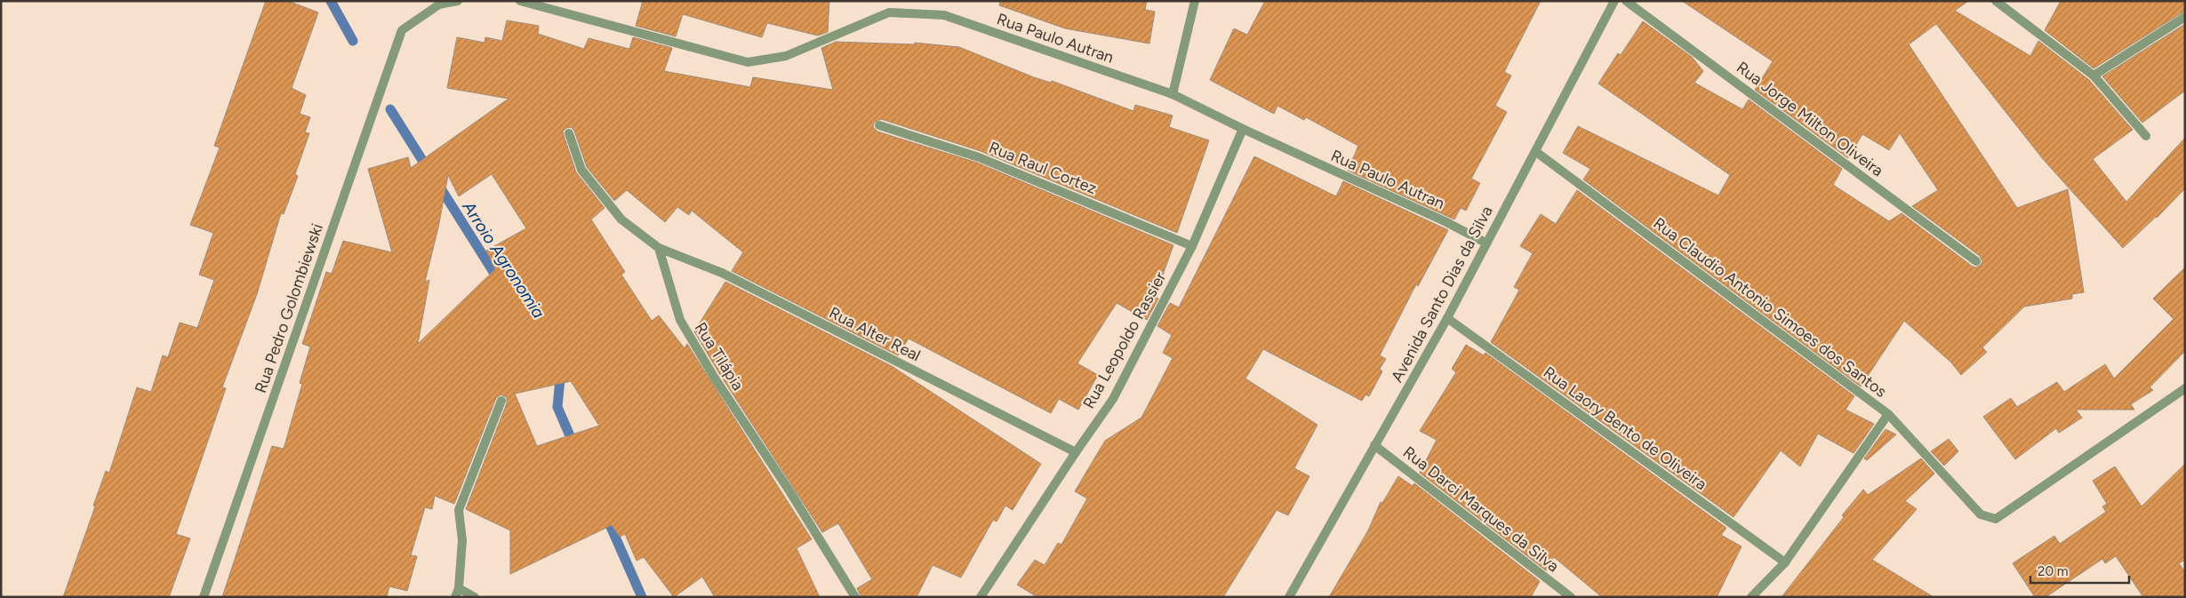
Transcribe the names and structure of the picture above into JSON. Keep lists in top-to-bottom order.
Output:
{
  "streets": {
    "street": [
      "Rua Paulo Autran",
      "Rua Jorge Milton Oliveira",
      "Rua Raul Cortez",
      "Avenida Santo Dias da Silva",
      "Rua Claudio Antonio Simoes dos Santos",
      "Rua Pedro Golombiewski",
      "Rua Alter Real",
      "Rua Leopoldo Rassier",
      "Rua Tilápia",
      "Rua Laory Bento de Oliveira",
      "Rua Darci Marques da Silva"
    ]
  },
  "crossings": [
    ["Rua Paulo Autran", "Avenida Santo Dias da Silva"],
    ["Rua Paulo Autran", "Rua Leopoldo Rassier"],
    ["Rua Raul Cortez", "Rua Leopoldo Rassier"],
    ["Avenida Santo Dias da Silva", "Rua Claudio Antonio Simoes dos Santos"],
    ["Avenida Santo Dias da Silva", "Rua Laory Bento de Oliveira"],
    ["Avenida Santo Dias da Silva", "Rua Darci Marques da Silva"],
    ["Rua Claudio Antonio Simoes dos Santos", "Rua Laory Bento de Oliveira"],
    ["Rua Alter Real", "Rua Leopoldo Rassier"],
    ["Rua Alter Real", "Rua Tilápia"]
  ],
  "water": ["Arroio Agronomia"],
  "scale_bar": "20 m"
}
